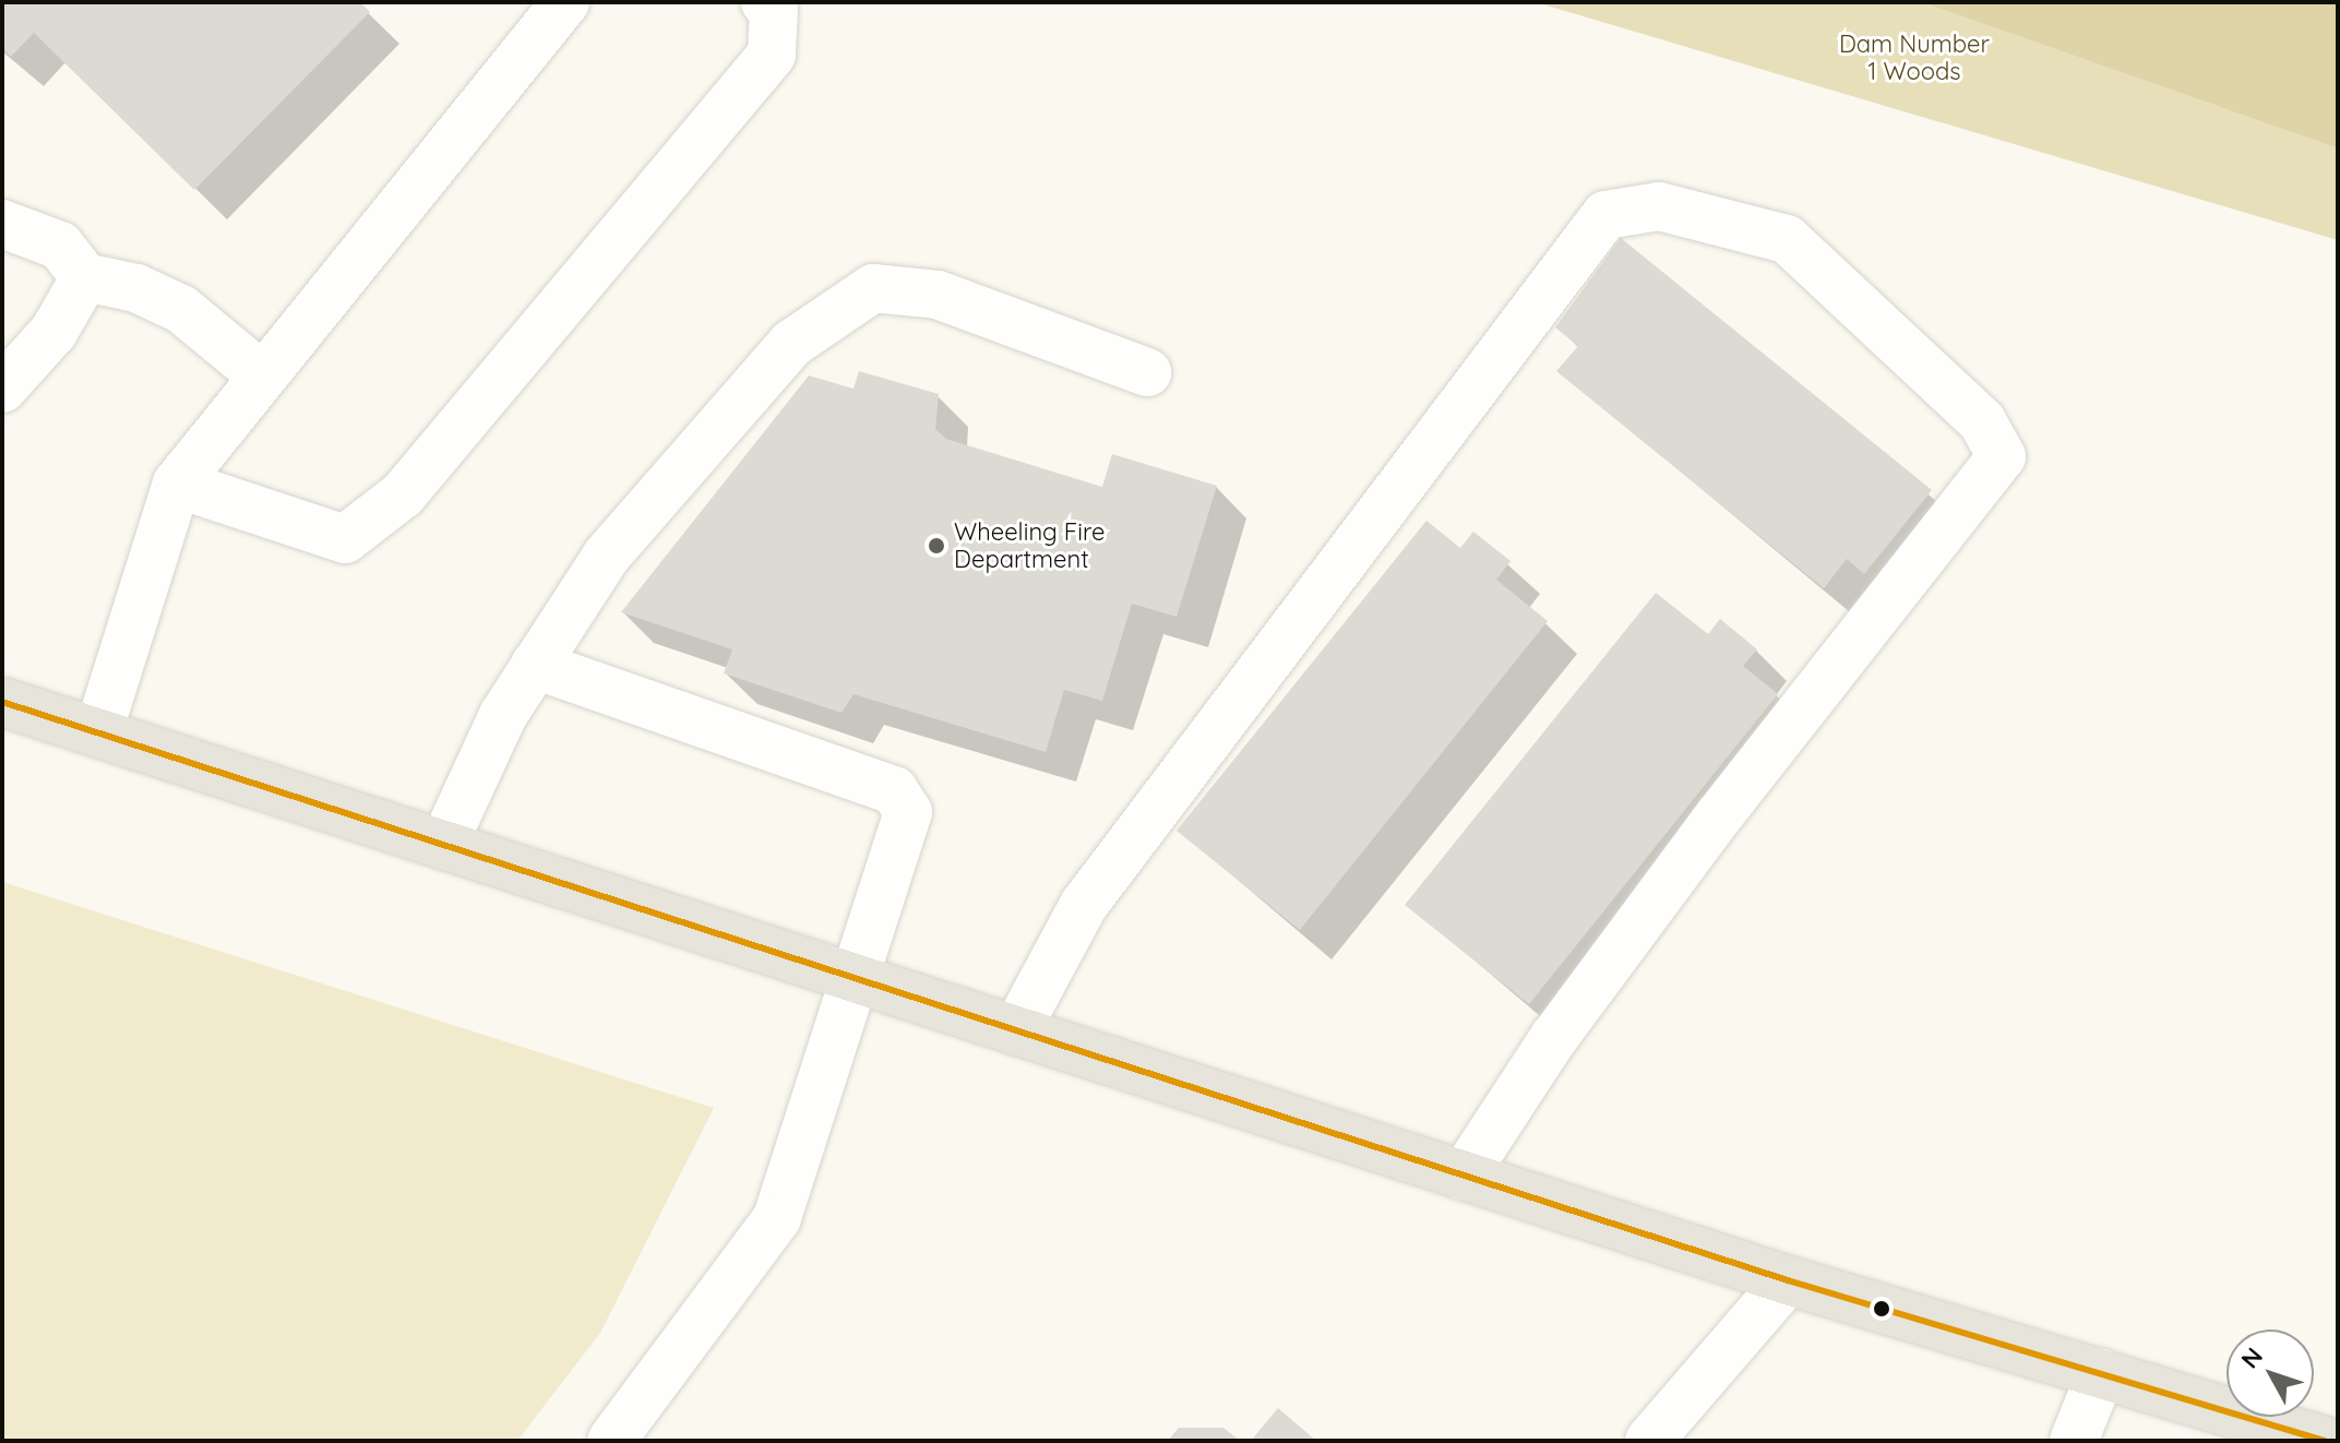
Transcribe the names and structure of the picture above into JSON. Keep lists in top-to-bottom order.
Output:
{
  "parks": ["Dam Number 1 Woods"],
  "places": ["Wheeling Fire Department"],
  "north": "top left"
}
